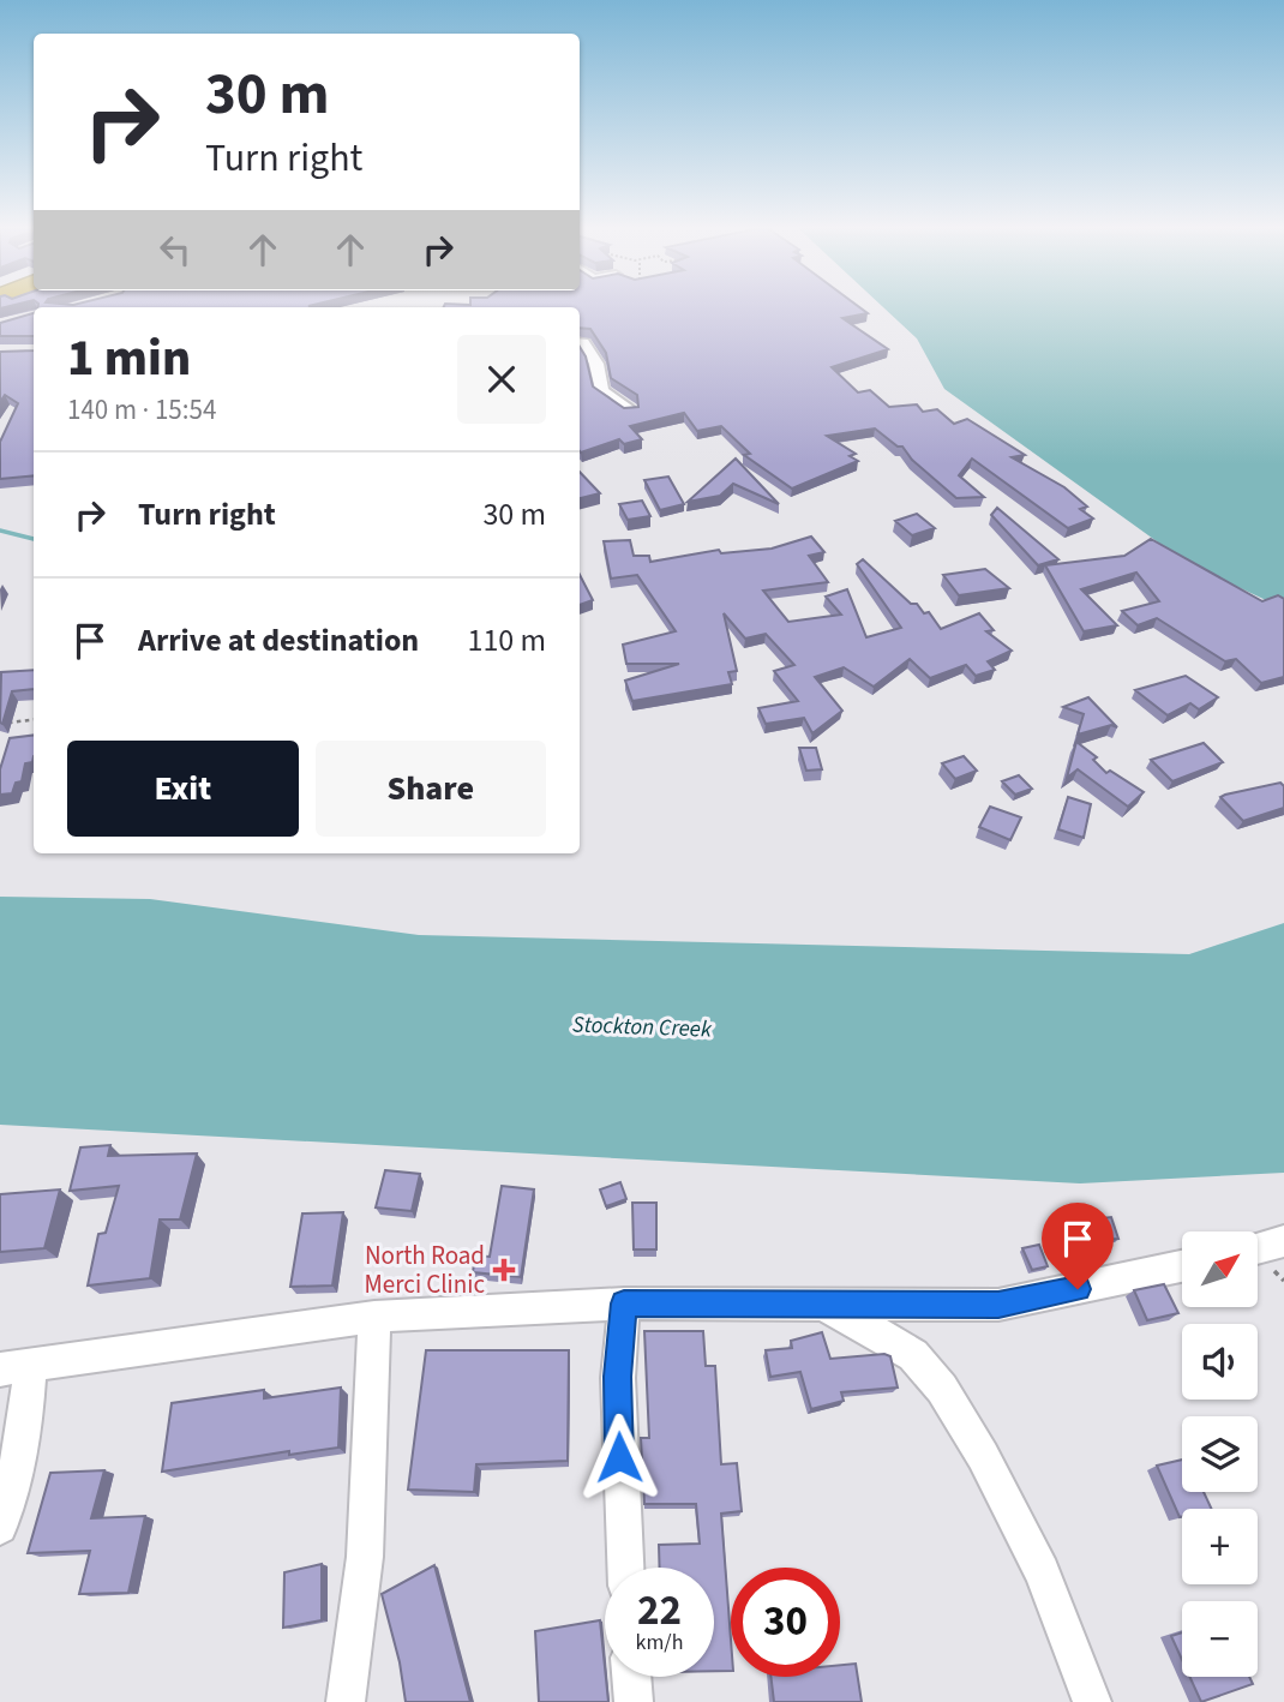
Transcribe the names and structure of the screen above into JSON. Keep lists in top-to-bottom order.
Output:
{
  "water": ["Stockton Creek"],
  "places": {
    "health": ["North Road Merci Clinic"]
  },
  "north": "top right",
  "page": {
    "turn": ["30 m", "Turn right"],
    "heading": ["1 min", "140 m · 15:54"],
    "list": [
      {
        "name": "Turn right",
        "value": "30 m"
      },
      {
        "name": "Arrive at destination",
        "value": "110 m"
      }
    ],
    "buttons": ["Exit", "Share"],
    "map_buttons": ["+", "−"],
    "speed": "22 km/h",
    "limit": "30"
  }
}
